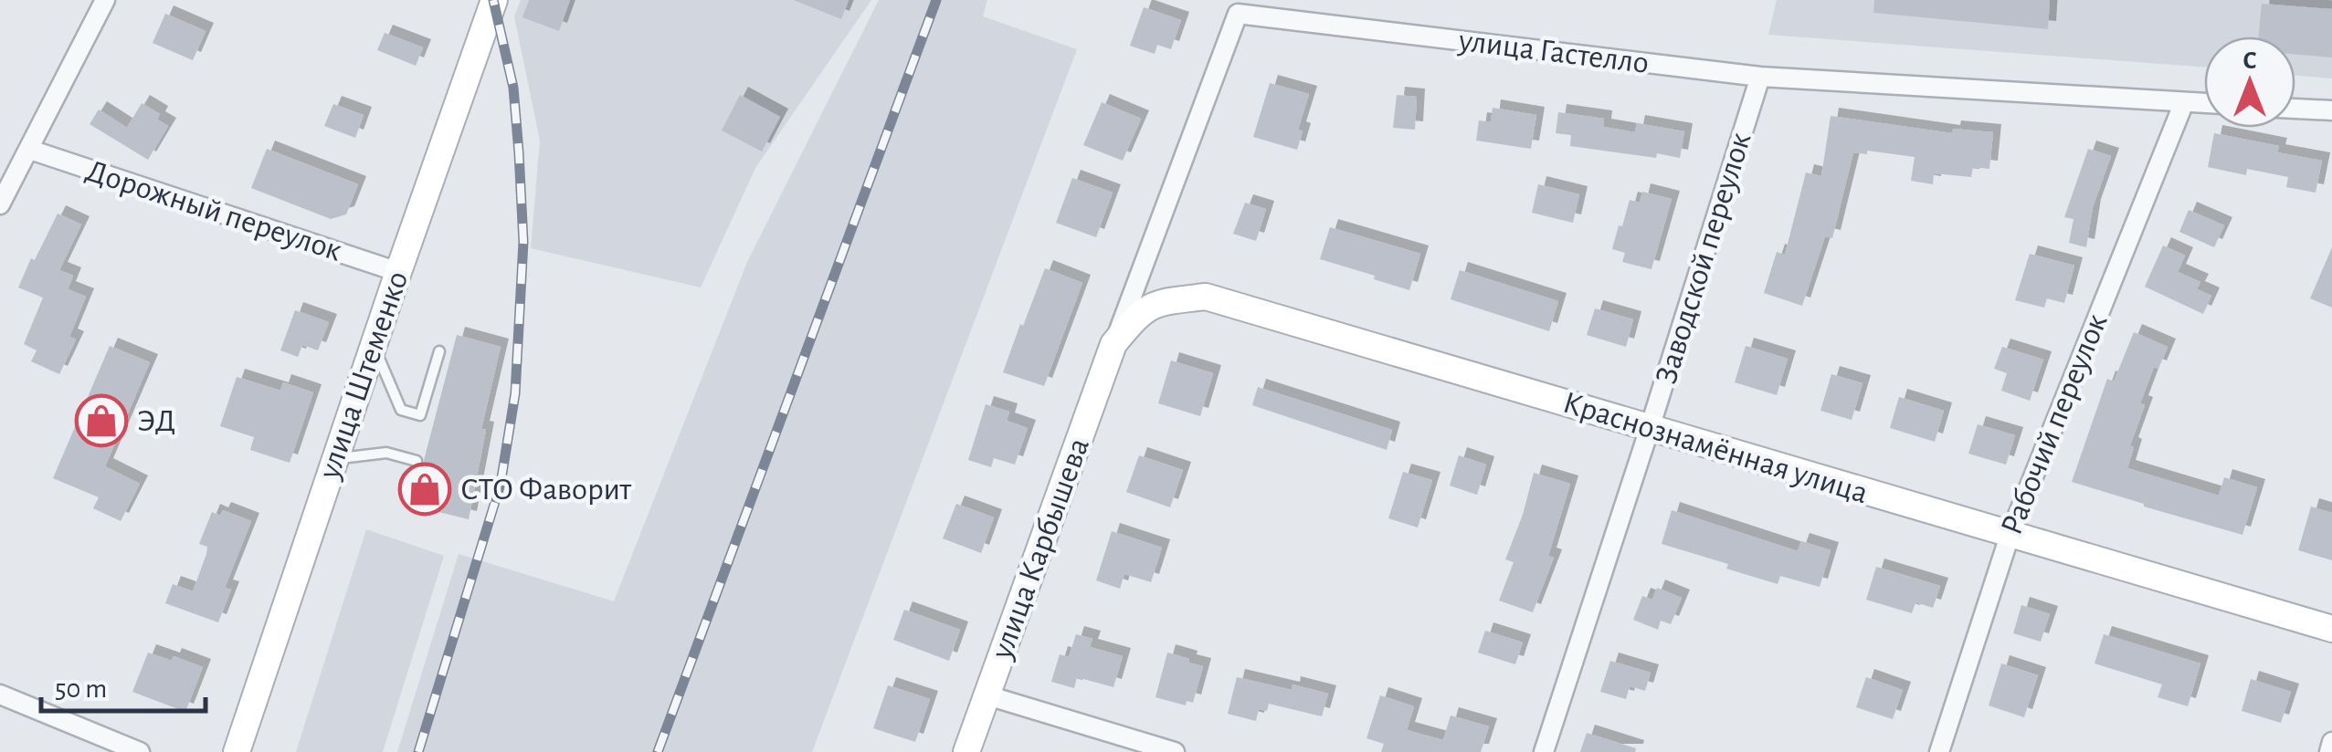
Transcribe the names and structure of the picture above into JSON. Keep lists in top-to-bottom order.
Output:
{
  "streets": {
    "main road": ["улица Штеменко", "Краснознамённая улица", "улица Карбышева"],
    "street": [
      "улица Гастелло",
      "Дорожный переулок",
      "Заводской переулок",
      "Рабочий переулок"
    ]
  },
  "crossings": [
    ["улица Гастелло", "Заводской переулок"],
    ["улица Гастелло", "Рабочий переулок"],
    ["улица Гастелло", "Краснознамённая улица"],
    ["улица Гастелло", "улица Карбышева"],
    ["Дорожный переулок", "улица Штеменко"],
    ["Заводской переулок", "Краснознамённая улица"],
    ["Рабочий переулок", "Краснознамённая улица"],
    ["Краснознамённая улица", "улица Карбышева"]
  ],
  "places": {
    "shop": ["ЭД", "СТО Фаворит"]
  },
  "scale_bar": "50 m",
  "north": "top"
}
